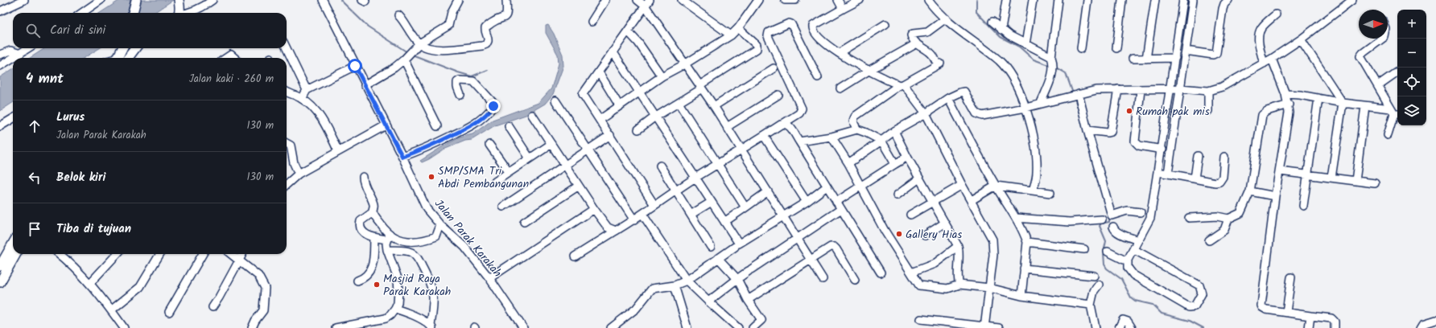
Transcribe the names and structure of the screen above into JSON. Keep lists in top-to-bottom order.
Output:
{
  "streets": {
    "street": ["Jalan Parak Karakah"]
  },
  "places": [
    "Rumah pak mis",
    "SMP/SMA Tri Abdi Pembangunan",
    "Gallery Hias",
    "Masjid Raya Parak Karakah"
  ],
  "north": "right",
  "page": {
    "map_buttons": ["+", "−"],
    "search": "Cari di sini",
    "heading": ["4 mnt", "Jalan kaki · 260 m"],
    "list": [
      ["Lurus", "Jalan Parak Karakah", "130 m"],
      ["Belok kiri", "130 m"],
      "Tiba di tujuan"
    ]
  }
}
